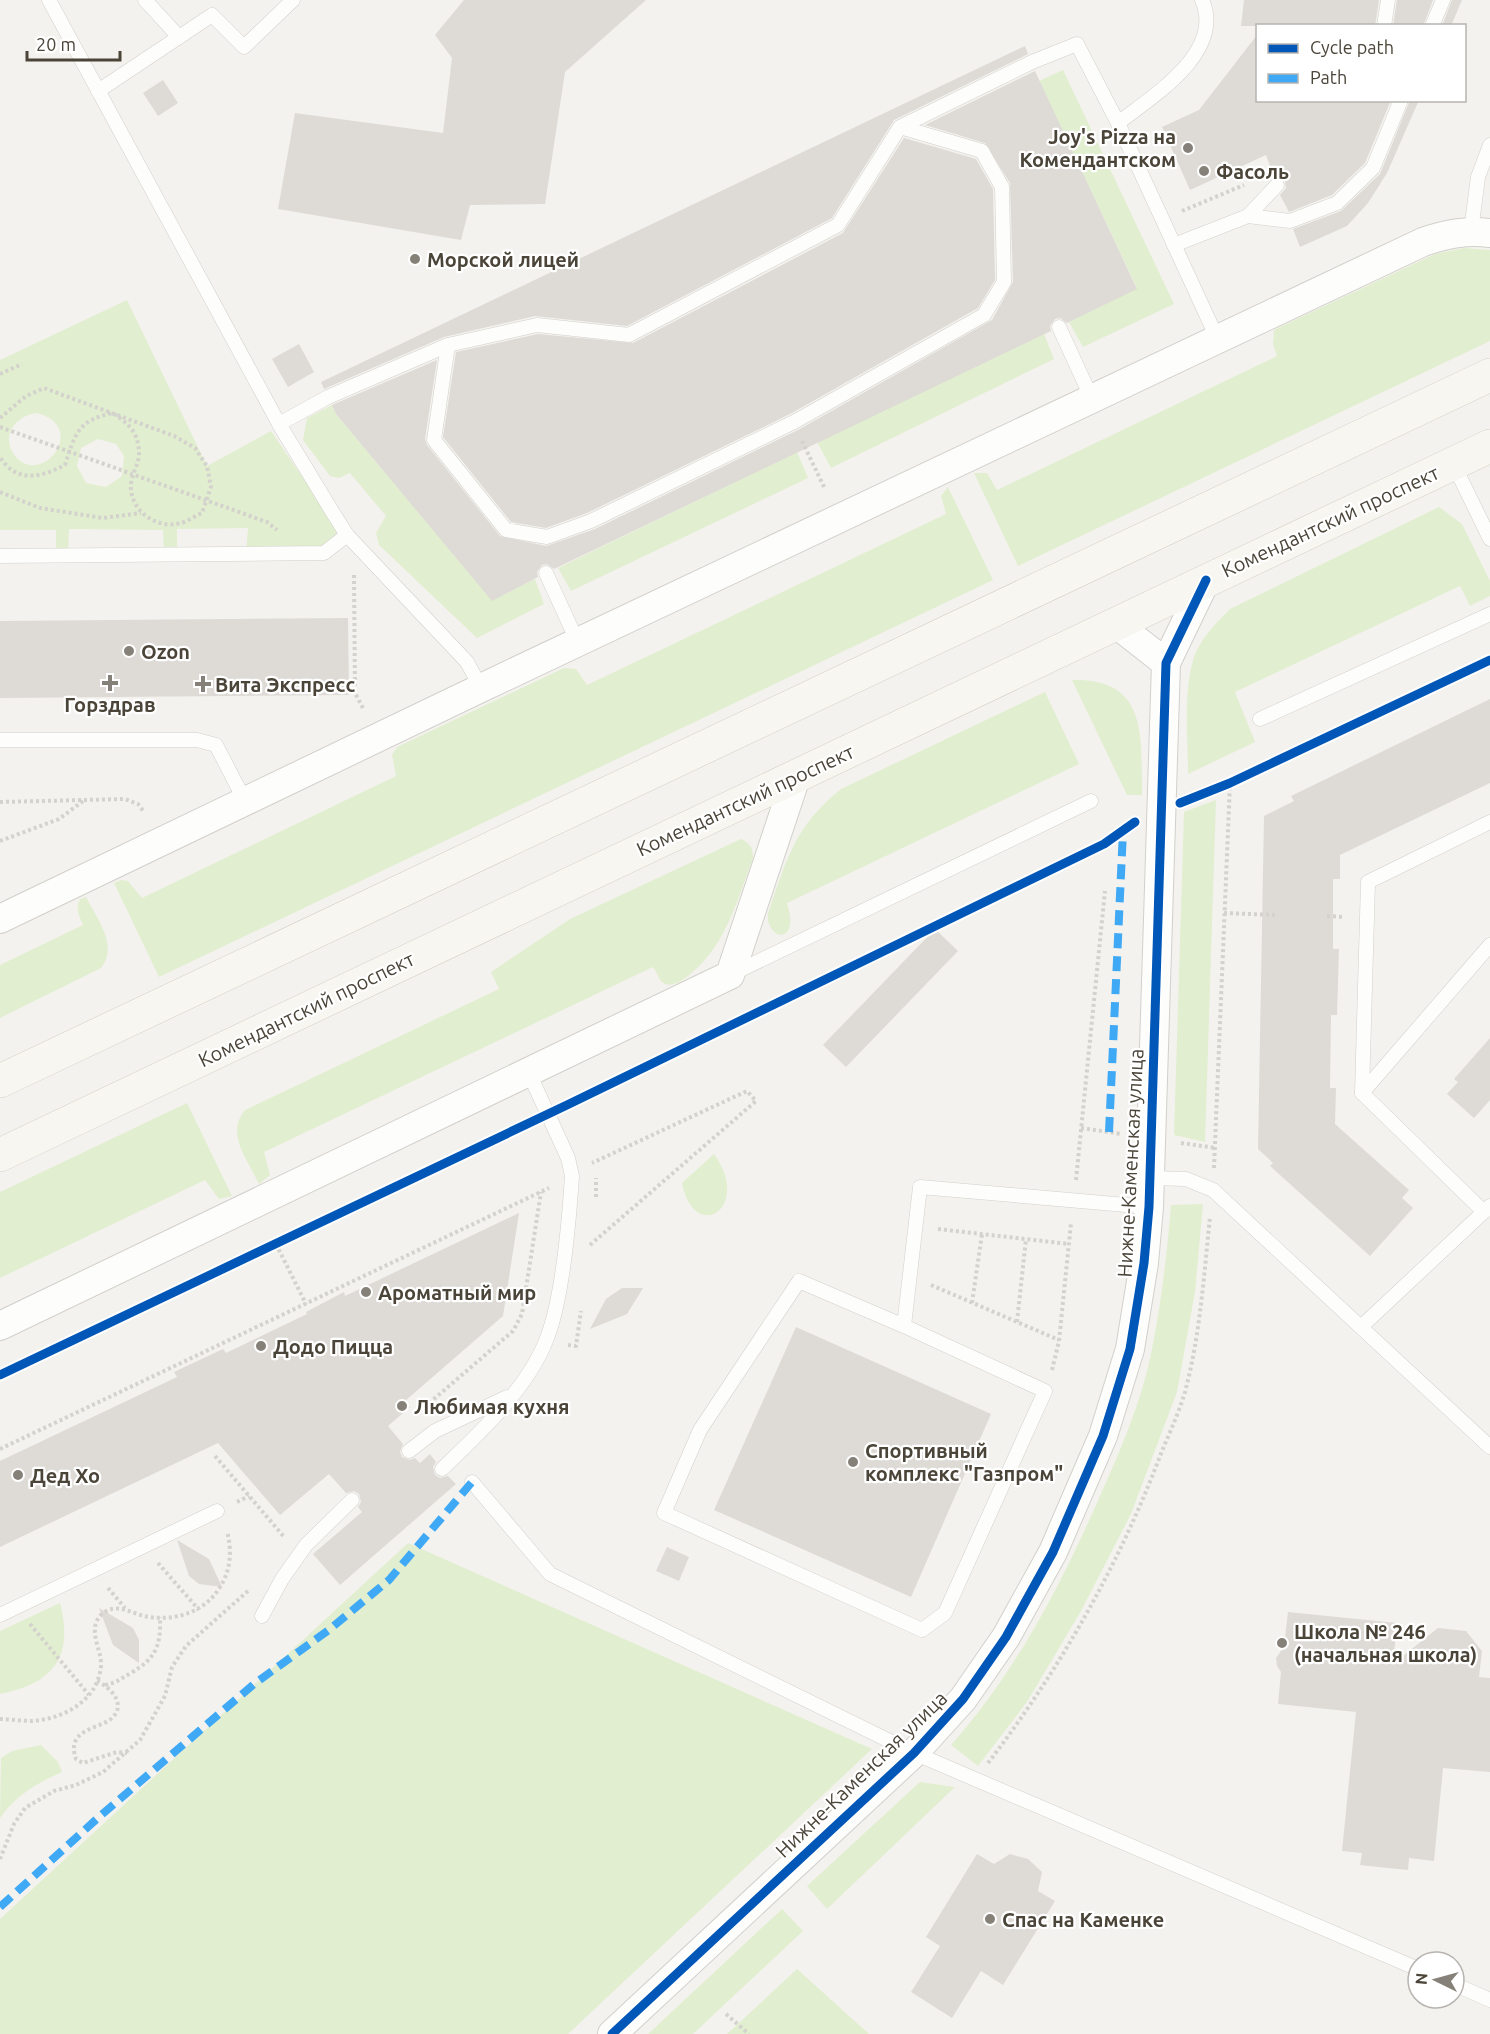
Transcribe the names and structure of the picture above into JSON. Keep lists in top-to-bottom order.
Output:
{
  "streets": {
    "main road": ["Комендантский проспект"],
    "street": ["Нижне-Каменская улица"]
  },
  "crossings": [
    ["Комендантский проспект", "Нижне-Каменская улица"]
  ],
  "places": {
    "other": [
      "Joy's Pizza на Комендантском",
      "Фасоль",
      "Морской лицей",
      "Ozon",
      "Ароматный мир",
      "Додо Пицца",
      "Любимая кухня",
      "Спортивный комплекс \"Газпром\"",
      "Дед Хо",
      "Школа № 246 (начальная школа)",
      "Спас на Каменке"
    ],
    "health": ["Горздрав", "Вита Экспресс"]
  },
  "legend": ["Cycle path", "Path"],
  "scale_bar": "20 m",
  "north": "left"
}
